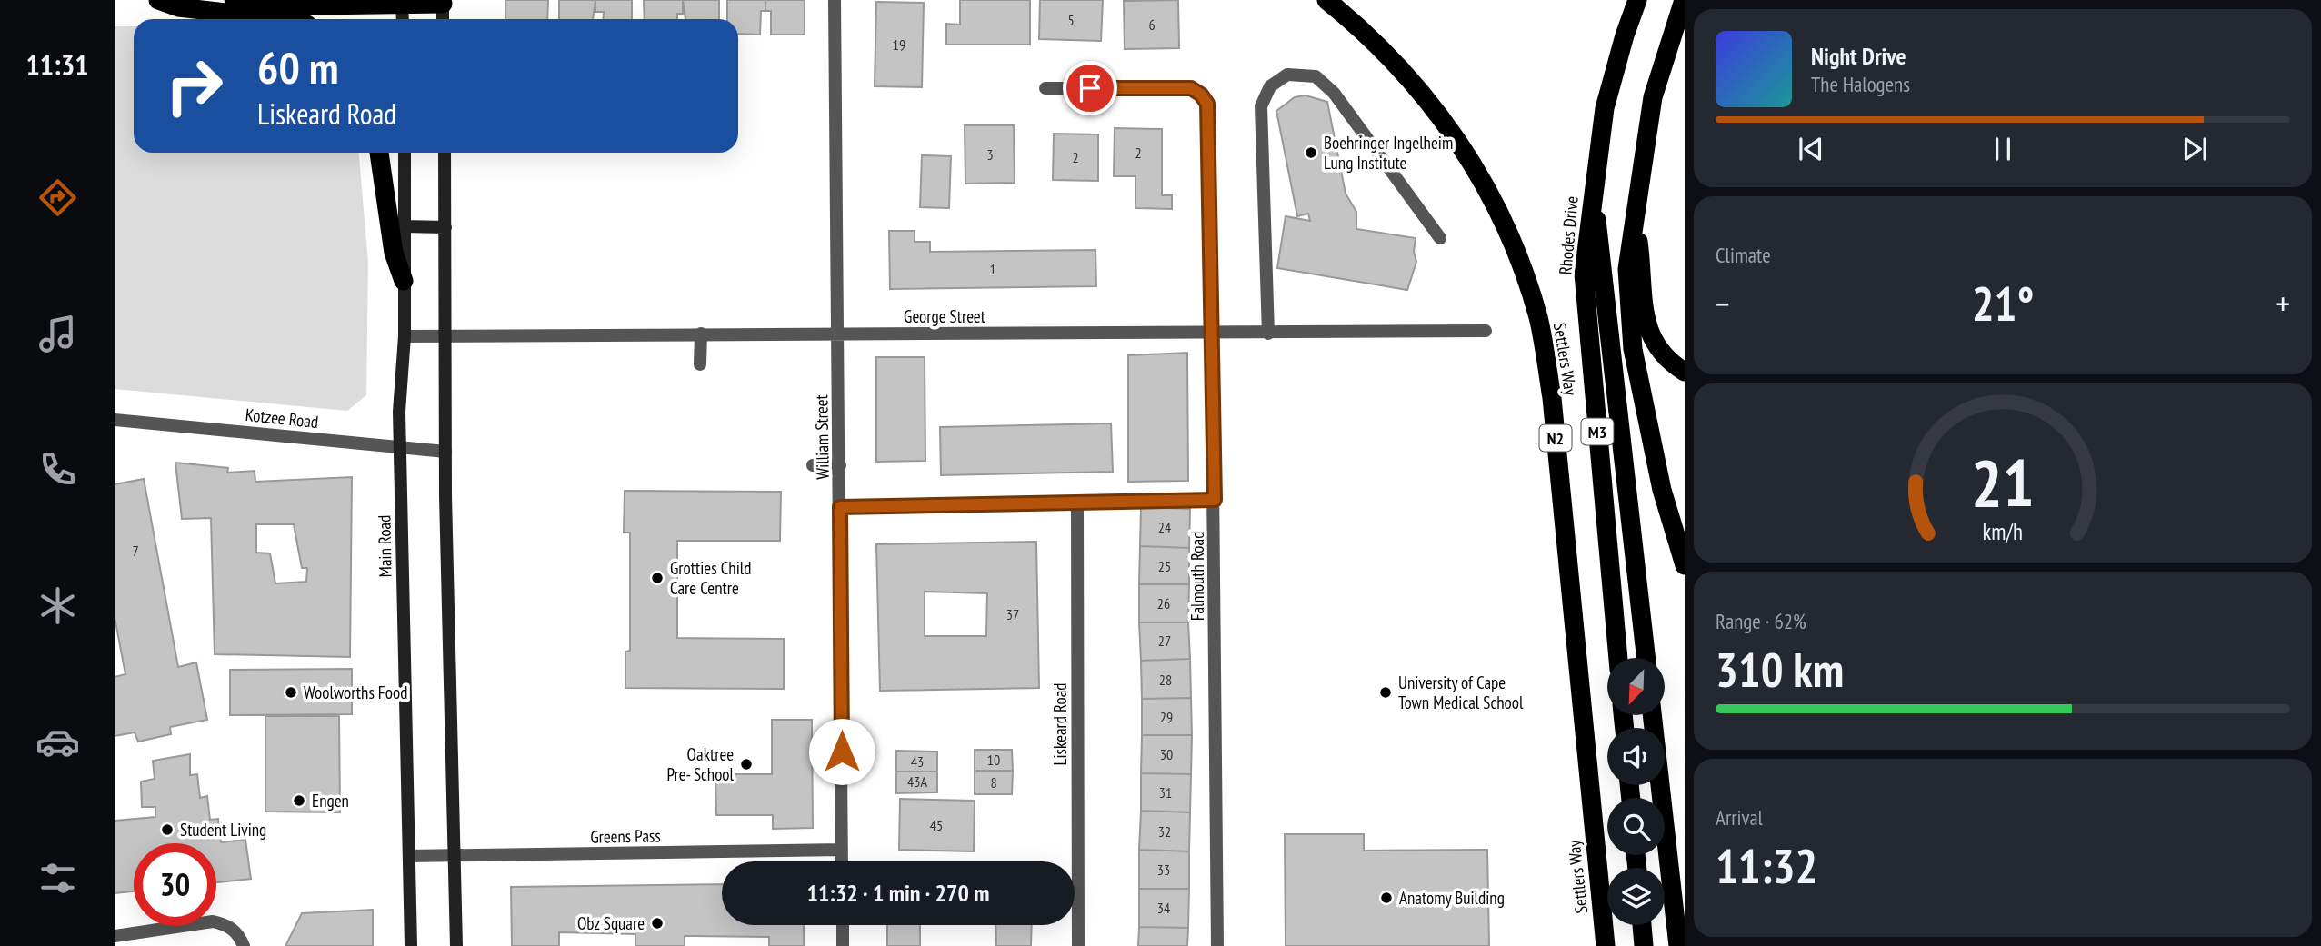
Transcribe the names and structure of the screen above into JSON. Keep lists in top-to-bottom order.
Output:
{
  "streets": {
    "highway": [
      "Rhodes Drive",
      "Settlers Way",
      "M3",
      "N2"
    ],
    "main road": ["Main Road"],
    "street": [
      "George Street",
      "Kotzee Road",
      "William Street",
      "Falmouth Road",
      "Liskeard Road",
      "Greens Pass"
    ]
  },
  "crossings": [
    ["George Street", "William Street"],
    ["George Street", "Main Road"],
    ["George Street", "Falmouth Road"],
    ["Kotzee Road", "Main Road"],
    ["William Street", "Greens Pass"],
    ["Main Road", "Greens Pass"]
  ],
  "places": [
    "Boehringer Ingelheim Lung Institute",
    "Grotties Child Care Centre",
    "Woolworths Food",
    "University of Cape Town Medical School",
    "Oaktree Pre- School",
    "Engen",
    "Student Living",
    "Anatomy Building",
    "Obz Square"
  ],
  "house_numbers": [
    "5",
    "6",
    "19",
    "2",
    "3",
    "2",
    "1",
    "24",
    "7",
    "25",
    "26",
    "37",
    "27",
    "28",
    "29",
    "30",
    "10",
    "43",
    "43A",
    "8",
    "31",
    "45",
    "32",
    "33",
    "34"
  ],
  "north": "bottom left",
  "page": {
    "tabs": "11:31",
    "turn": ["60 m", "Liskeard Road"],
    "song": ["Night Drive", "The Halogens"],
    "tile": [
      "Climate",
      ["Range · 62%", "310 km"],
      ["Arrival", "11:32"]
    ],
    "heat": ["−", "21°", "+"],
    "limit": "30",
    "trip": "11:32 · 1 min · 270 m",
    "gauge": ["21", "km/h"]
  }
}
